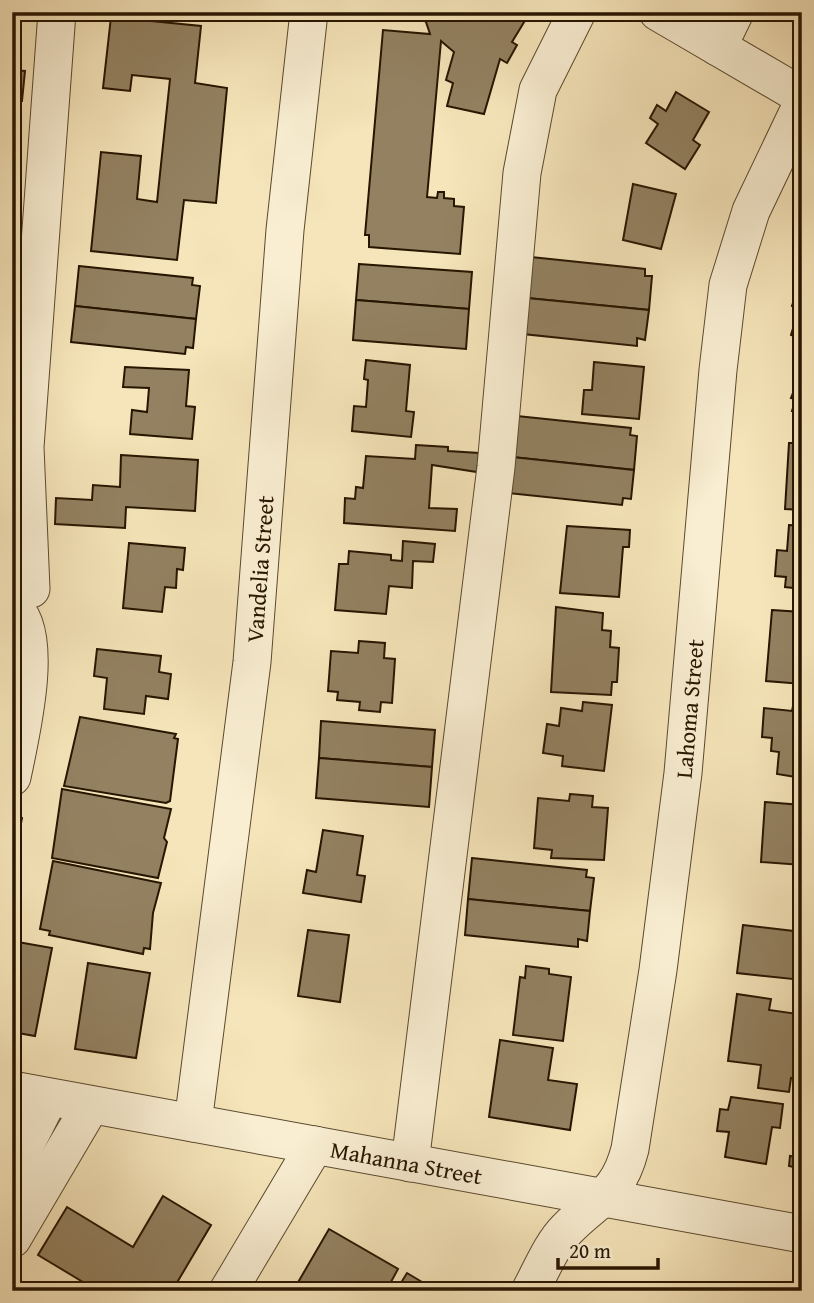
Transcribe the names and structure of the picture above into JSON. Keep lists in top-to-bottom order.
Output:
{
  "streets": {
    "street": ["Vandelia Street", "Lahoma Street", "Mahanna Street"]
  },
  "crossings": [
    ["Vandelia Street", "Mahanna Street"],
    ["Lahoma Street", "Mahanna Street"]
  ],
  "scale_bar": "20 m"
}
